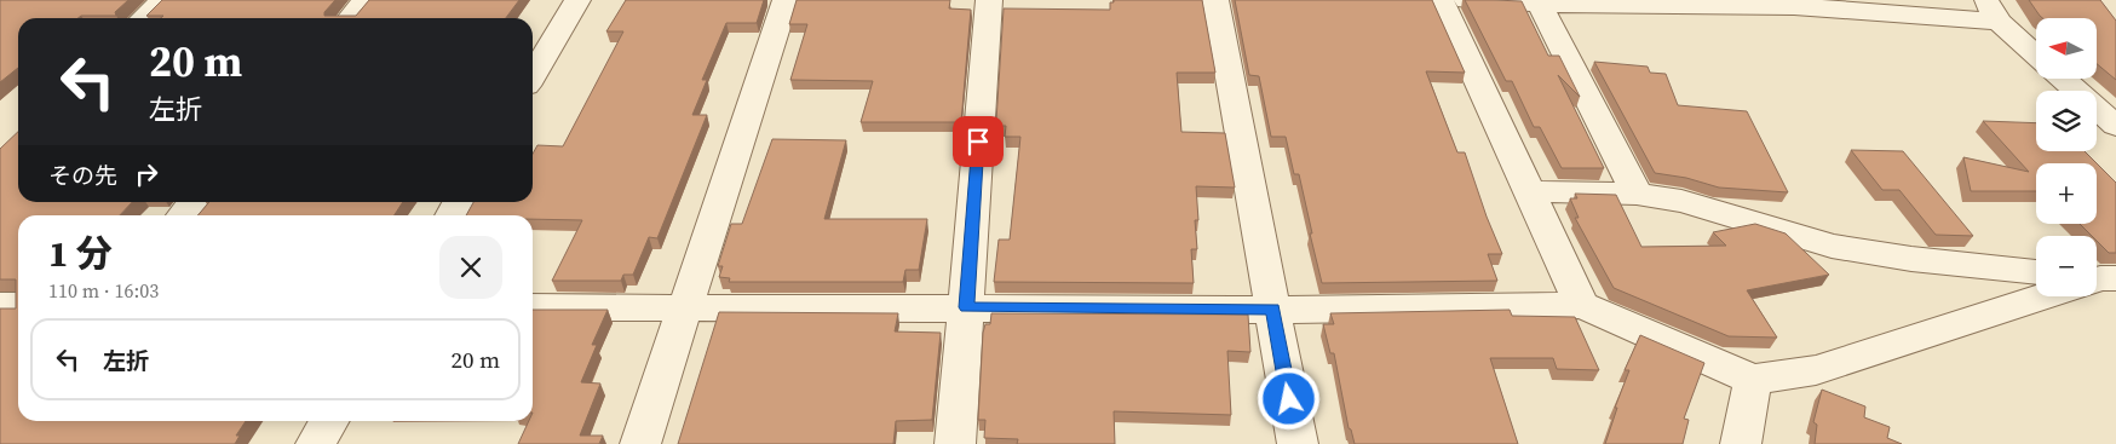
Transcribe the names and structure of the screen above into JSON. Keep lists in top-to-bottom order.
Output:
{
  "north": "left",
  "page": {
    "map_buttons": ["+", "−"],
    "turn": ["20 m", "左折"],
    "then": "その先",
    "heading": ["1 分", "110 m · 16:03"],
    "list": [
      {
        "name": "左折",
        "value": "20 m"
      }
    ]
  }
}
